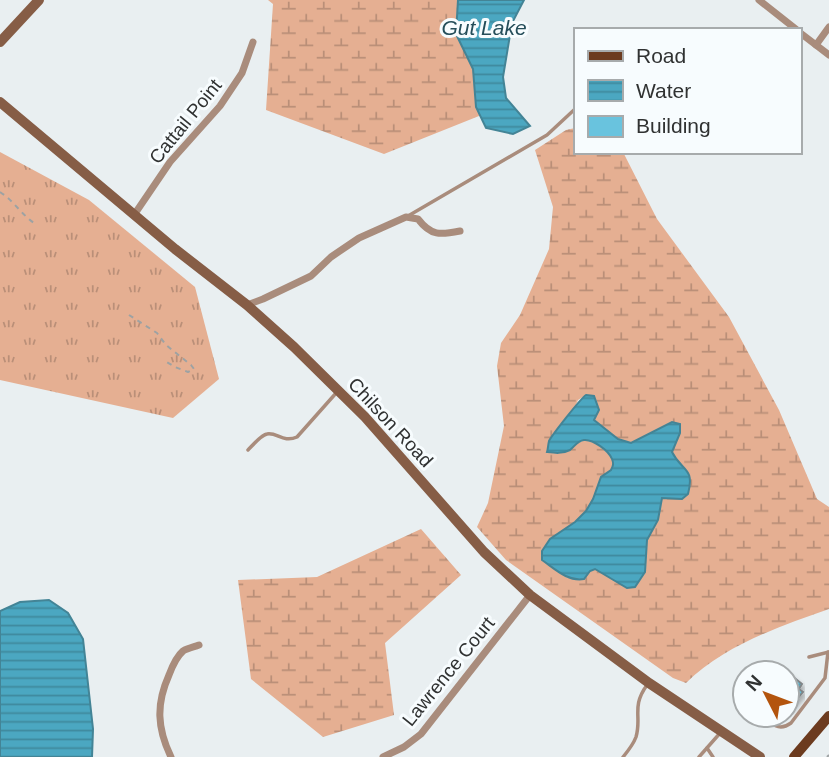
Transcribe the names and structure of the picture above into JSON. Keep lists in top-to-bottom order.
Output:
{
  "streets": {
    "street": ["Cattail Point", "Chilson Road", "Lawrence Court"]
  },
  "crossings": [
    ["Cattail Point", "Chilson Road"],
    ["Chilson Road", "Lawrence Court"]
  ],
  "water": ["Gut Lake"],
  "legend": ["Road", "Water", "Building"],
  "north": "top left"
}
